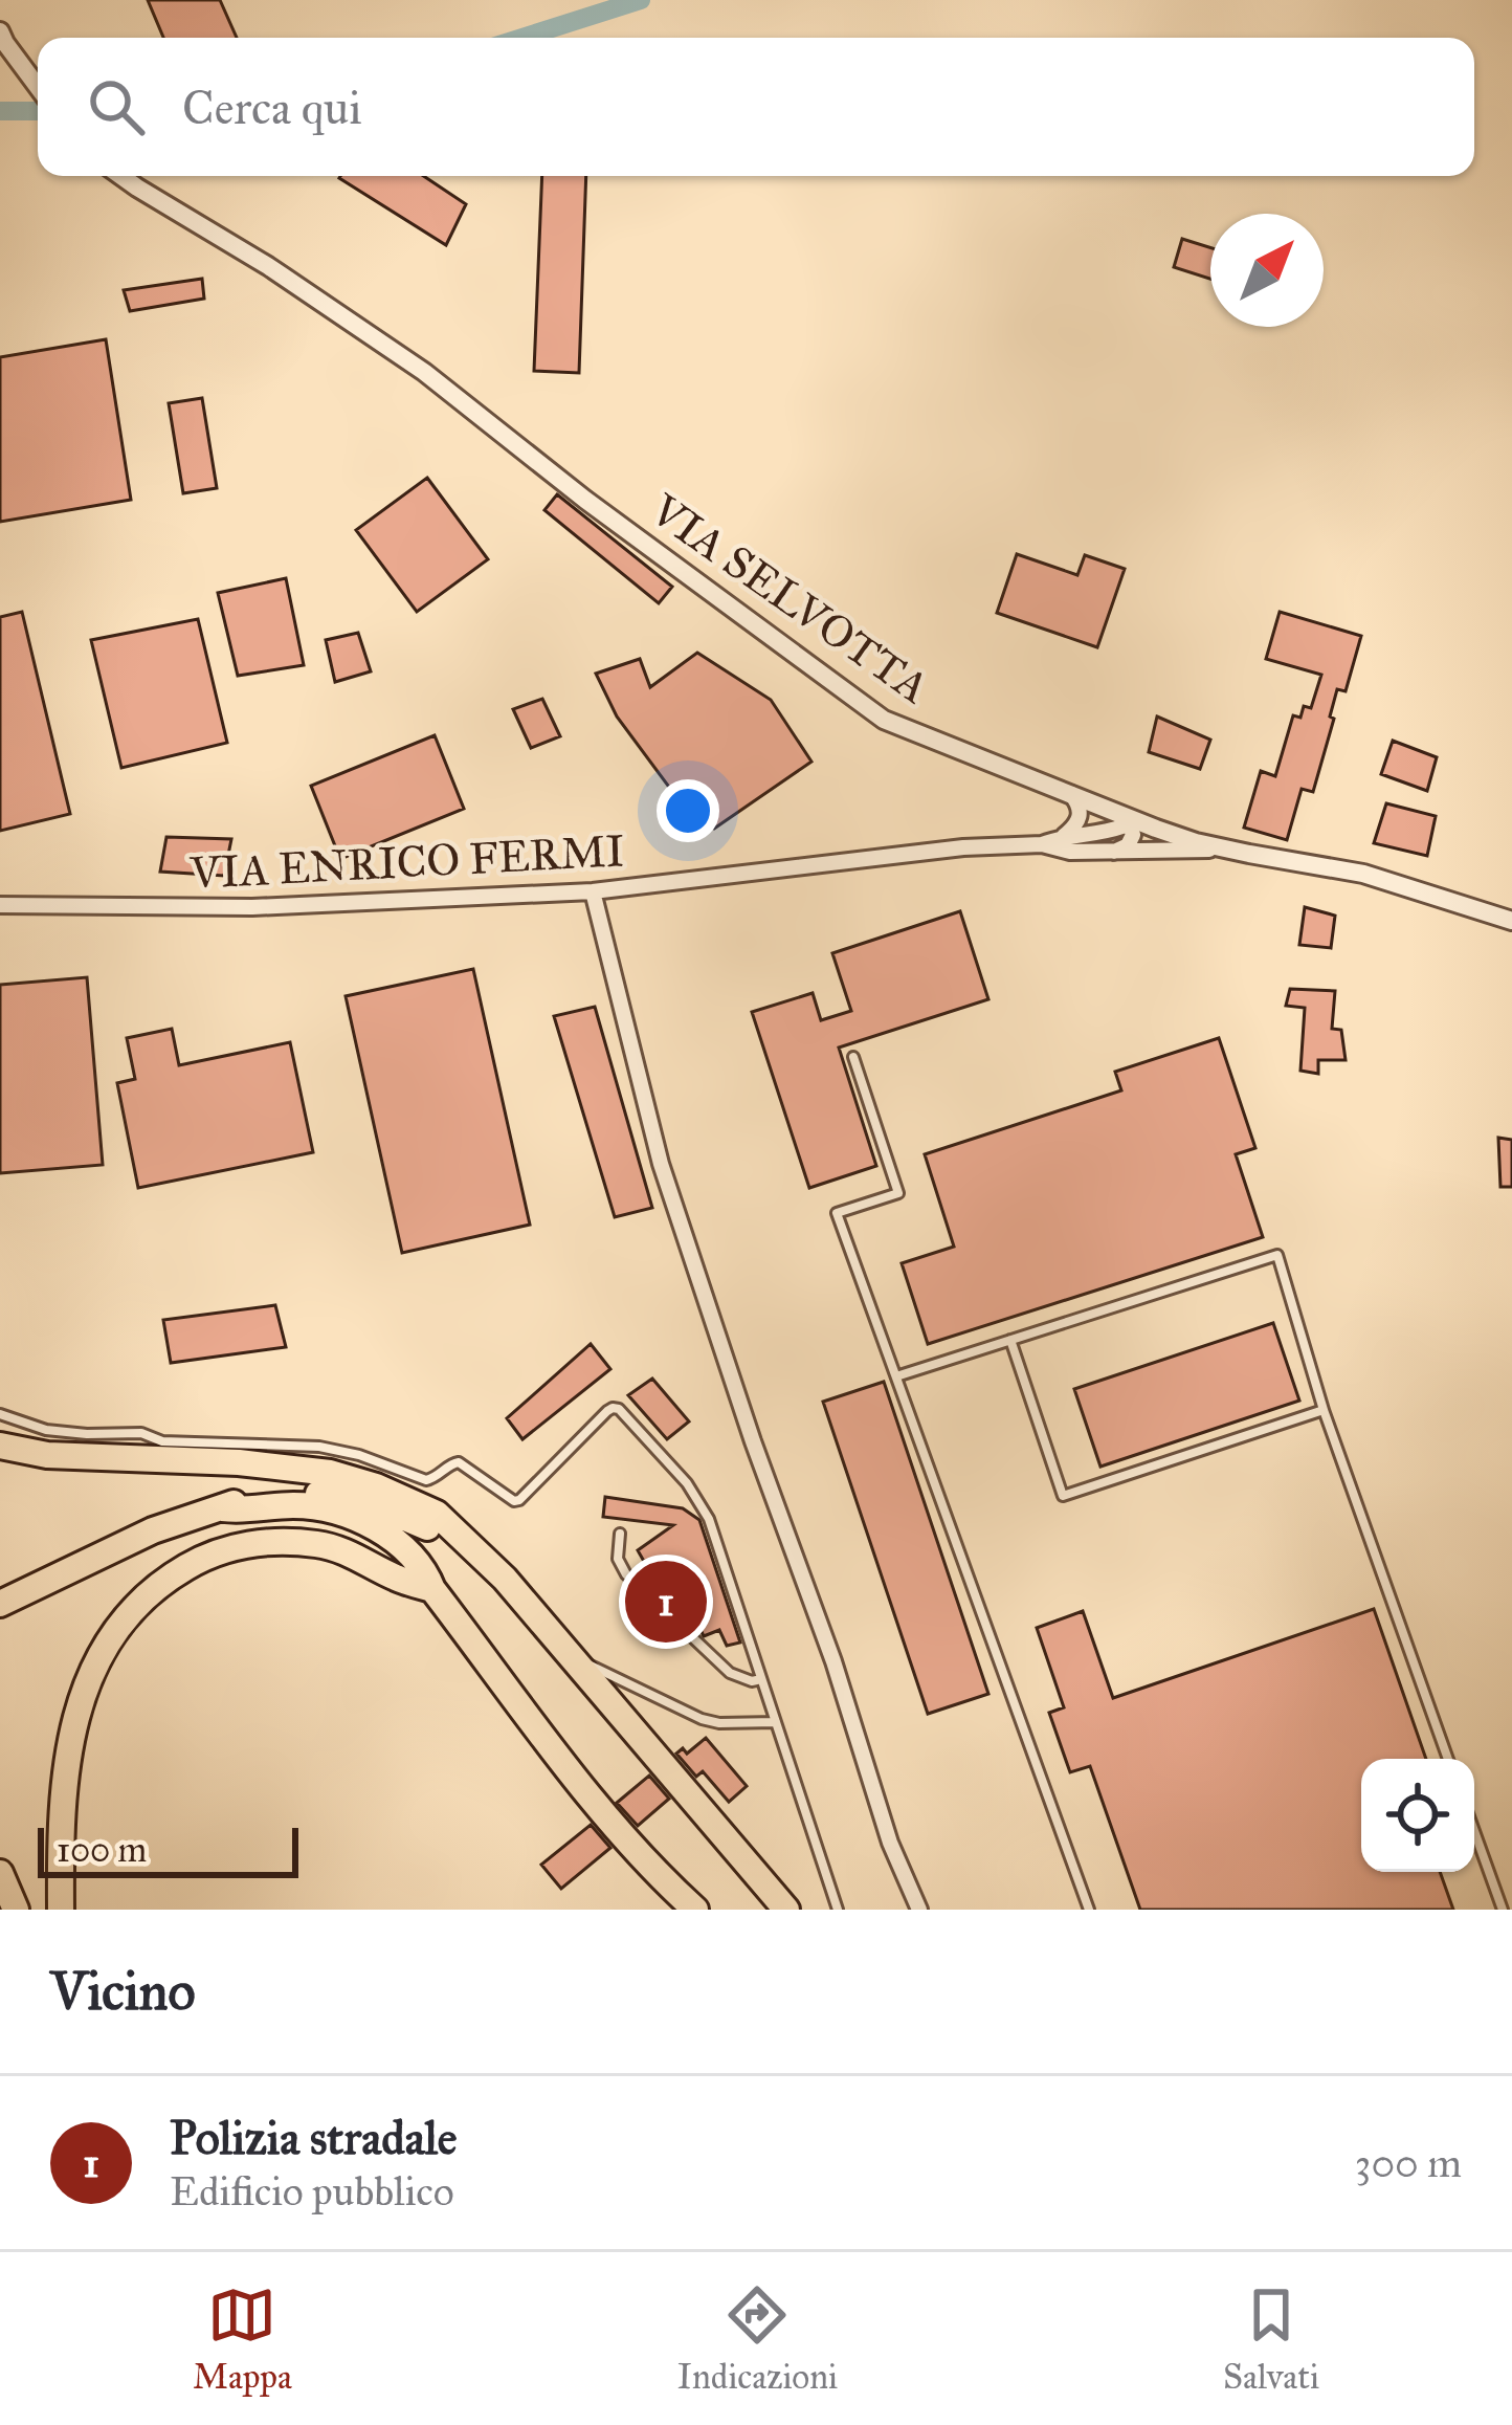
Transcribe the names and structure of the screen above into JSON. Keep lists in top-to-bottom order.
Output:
{
  "streets": {
    "street": ["VIA SELVOTTA", "VIA ENRICO FERMI"]
  },
  "crossings": [
    ["VIA SELVOTTA", "VIA ENRICO FERMI"]
  ],
  "scale_bar": "100 m",
  "north": "top right",
  "page": {
    "search": "Cerca qui",
    "pins": "1",
    "scale": "100 m",
    "heading": "Vicino",
    "list": [
      {
        "mark": "1",
        "name": "Polizia stradale",
        "note": "Edificio pubblico",
        "value": "300 m"
      }
    ],
    "nav": ["Mappa", "Indicazioni", "Salvati"]
  }
}
